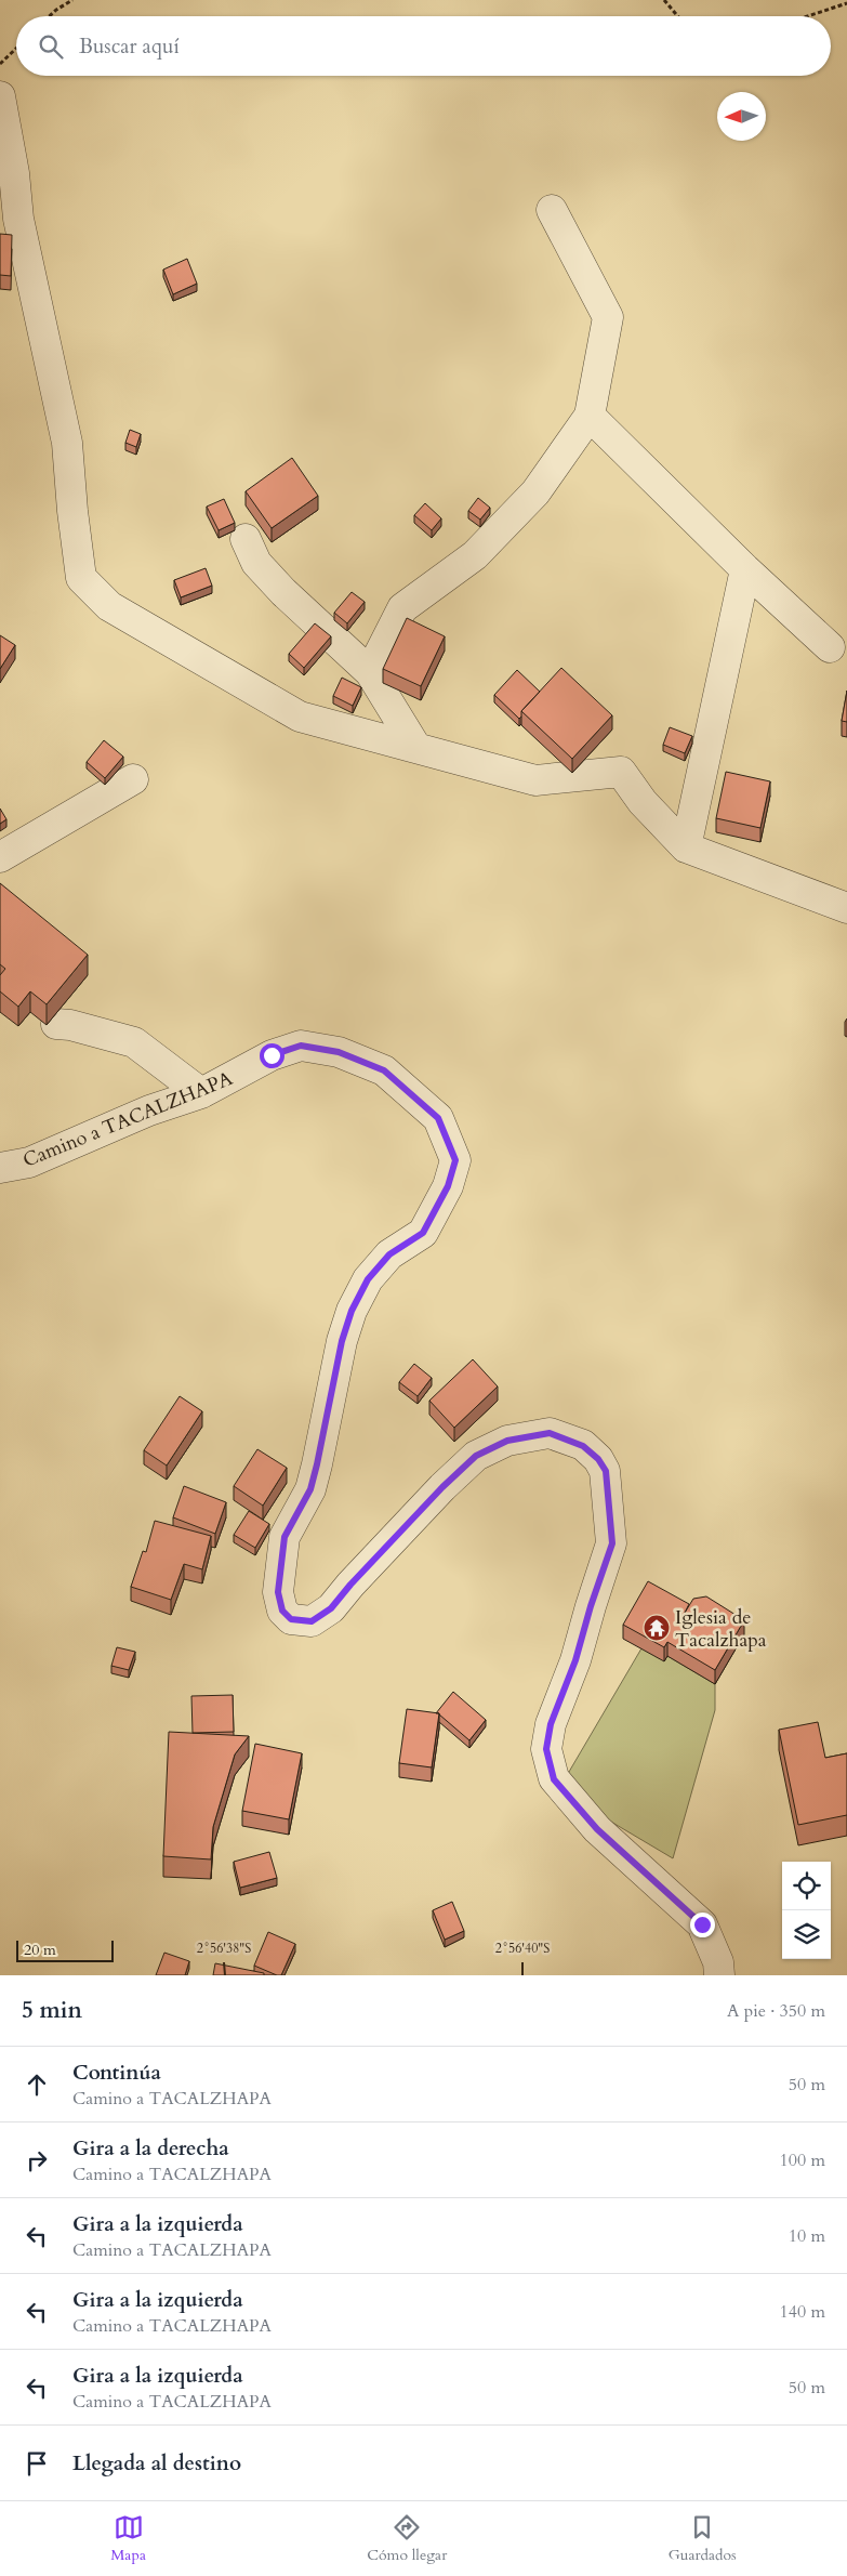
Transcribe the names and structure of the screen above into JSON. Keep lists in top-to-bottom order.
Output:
{
  "streets": {
    "street": ["Camino a TACALZHAPA"]
  },
  "places": {
    "temple": ["Iglesia de Tacalzhapa"]
  },
  "scale_bar": "20 m",
  "north": "left",
  "page": {
    "search": "Buscar aquí",
    "scale": "20 m",
    "heading": ["5 min", "A pie · 350 m"],
    "list": [
      ["Continúa", "Camino a TACALZHAPA", "50 m"],
      ["Gira a la derecha", "Camino a TACALZHAPA", "100 m"],
      ["Gira a la izquierda", "Camino a TACALZHAPA", "10 m"],
      ["Gira a la izquierda", "Camino a TACALZHAPA", "140 m"],
      ["Gira a la izquierda", "Camino a TACALZHAPA", "50 m"],
      "Llegada al destino"
    ],
    "nav": ["Mapa", "Cómo llegar", "Guardados"]
  },
  "coordinates": ["2°56'38\"S", "2°56'40\"S"]
}
